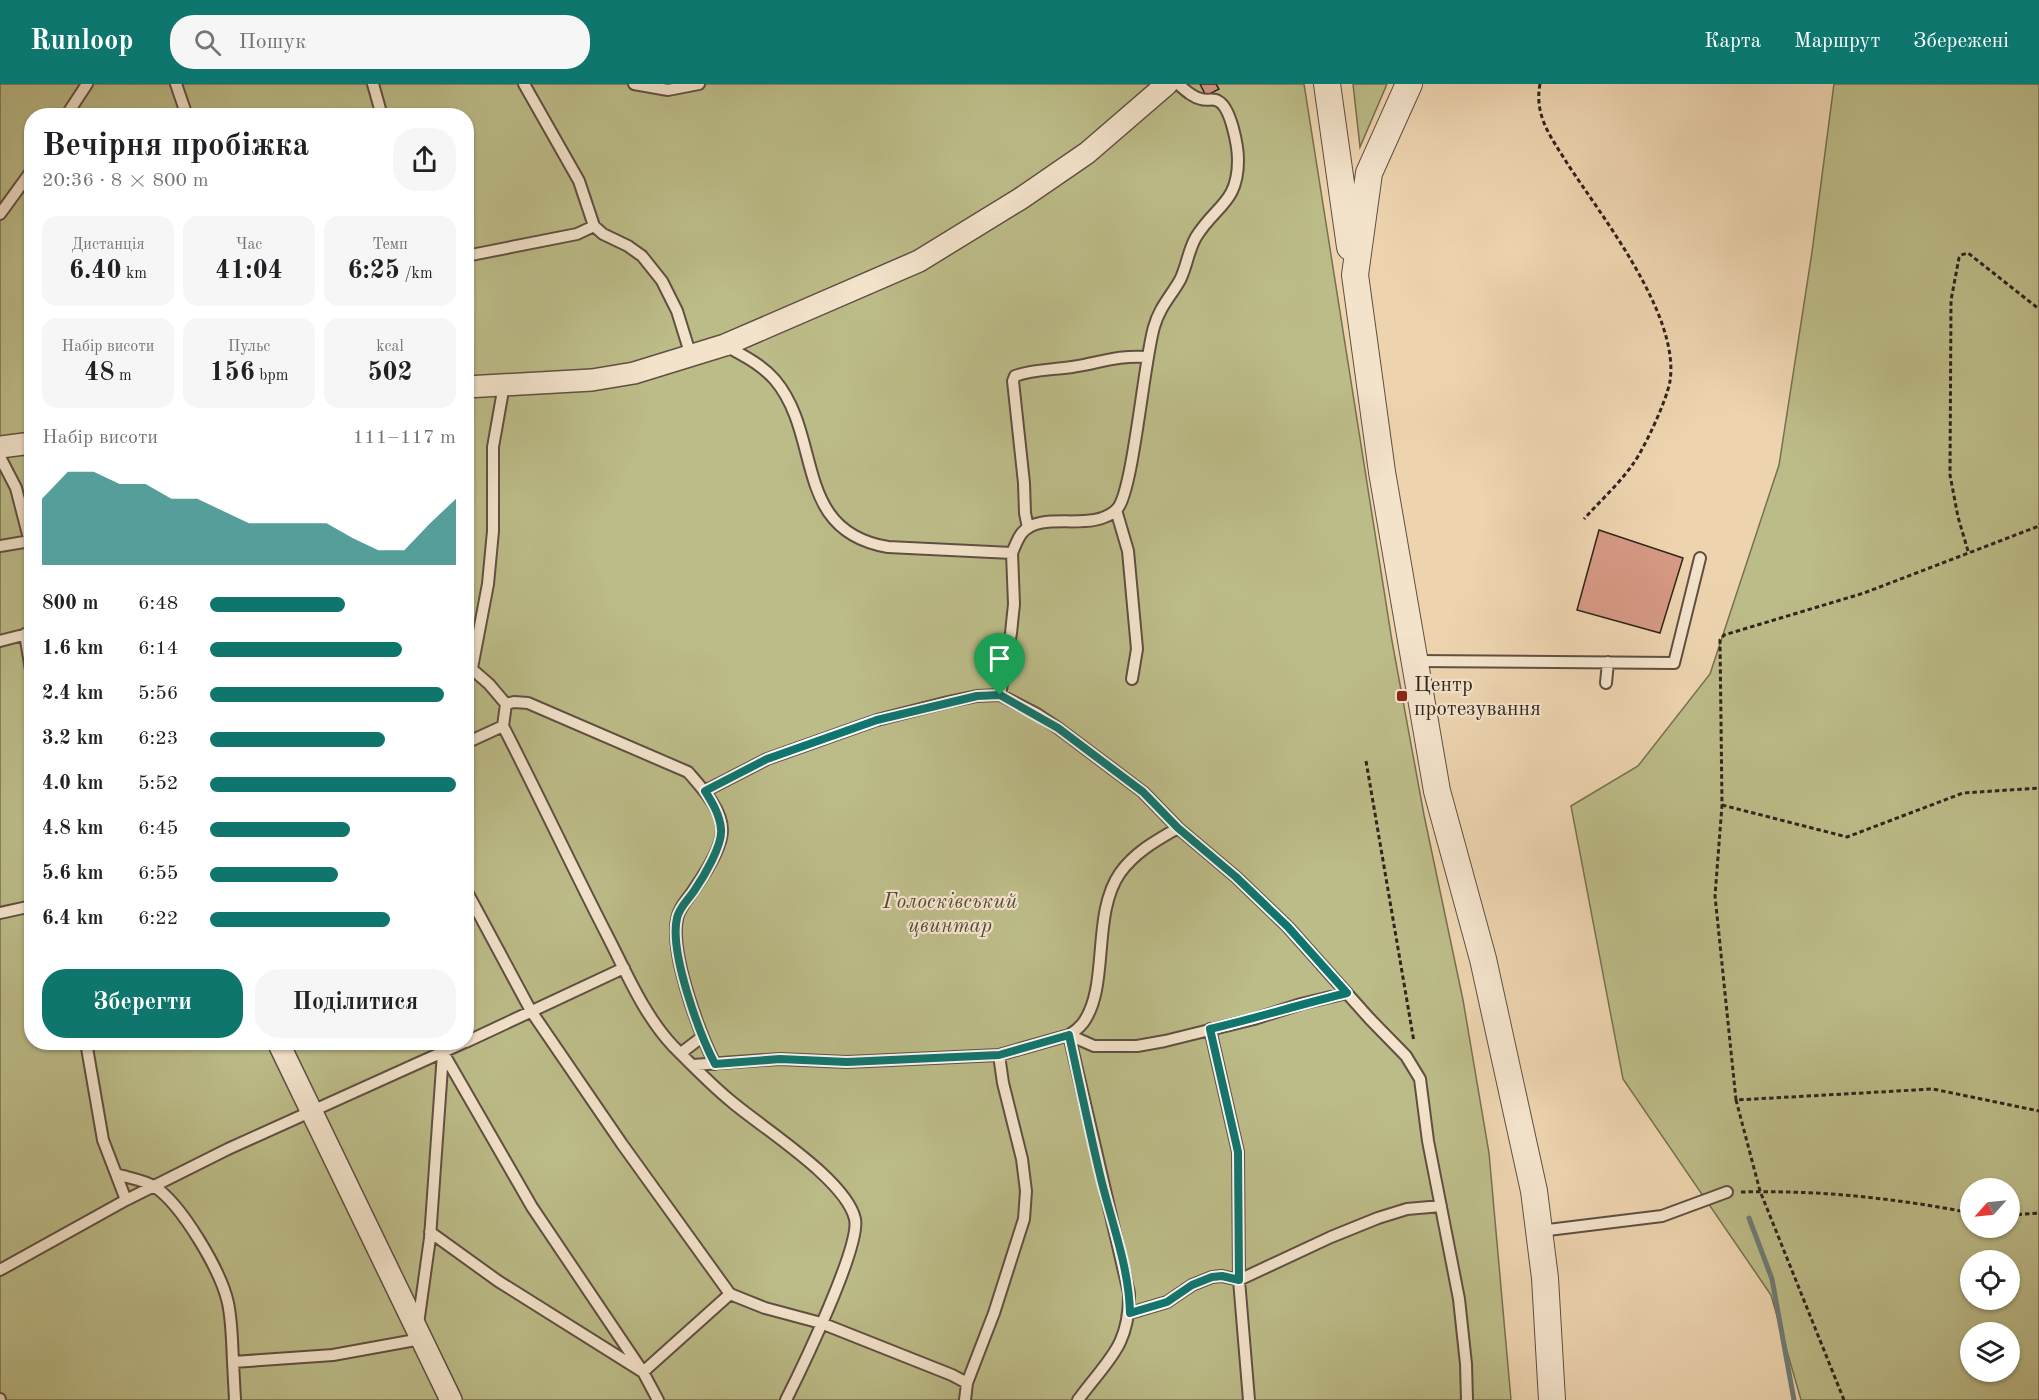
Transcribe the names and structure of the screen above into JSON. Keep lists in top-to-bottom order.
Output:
{
  "parks": ["Голосківський цвинтар"],
  "places": {
    "transit": ["Центр протезування"]
  },
  "north": "bottom left",
  "page": {
    "header": "Runloop",
    "search": "Пошук",
    "nav": ["Карта", "Маршрут", "Збережені"],
    "heading": ["Вечірня пробіжка", "20:36 · 8 × 800 m"],
    "stats": [
      ["Дистанція", "6.40 km"],
      ["Час", "41:04"],
      ["Темп", "6:25 /km"],
      ["Набір висоти", "48 m"],
      ["Пульс", "156 bpm"],
      ["kcal", "502"]
    ],
    "chart": ["Набір висоти", "111–117 m"],
    "list": [
      {
        "name": "800 m",
        "note": "6:48"
      },
      {
        "name": "1.6 km",
        "note": "6:14"
      },
      {
        "name": "2.4 km",
        "note": "5:56"
      },
      {
        "name": "3.2 km",
        "note": "6:23"
      },
      {
        "name": "4.0 km",
        "note": "5:52"
      },
      {
        "name": "4.8 km",
        "note": "6:45"
      },
      {
        "name": "5.6 km",
        "note": "6:55"
      },
      {
        "name": "6.4 km",
        "note": "6:22"
      }
    ],
    "buttons": ["Зберегти", "Поділитися"]
  }
}
